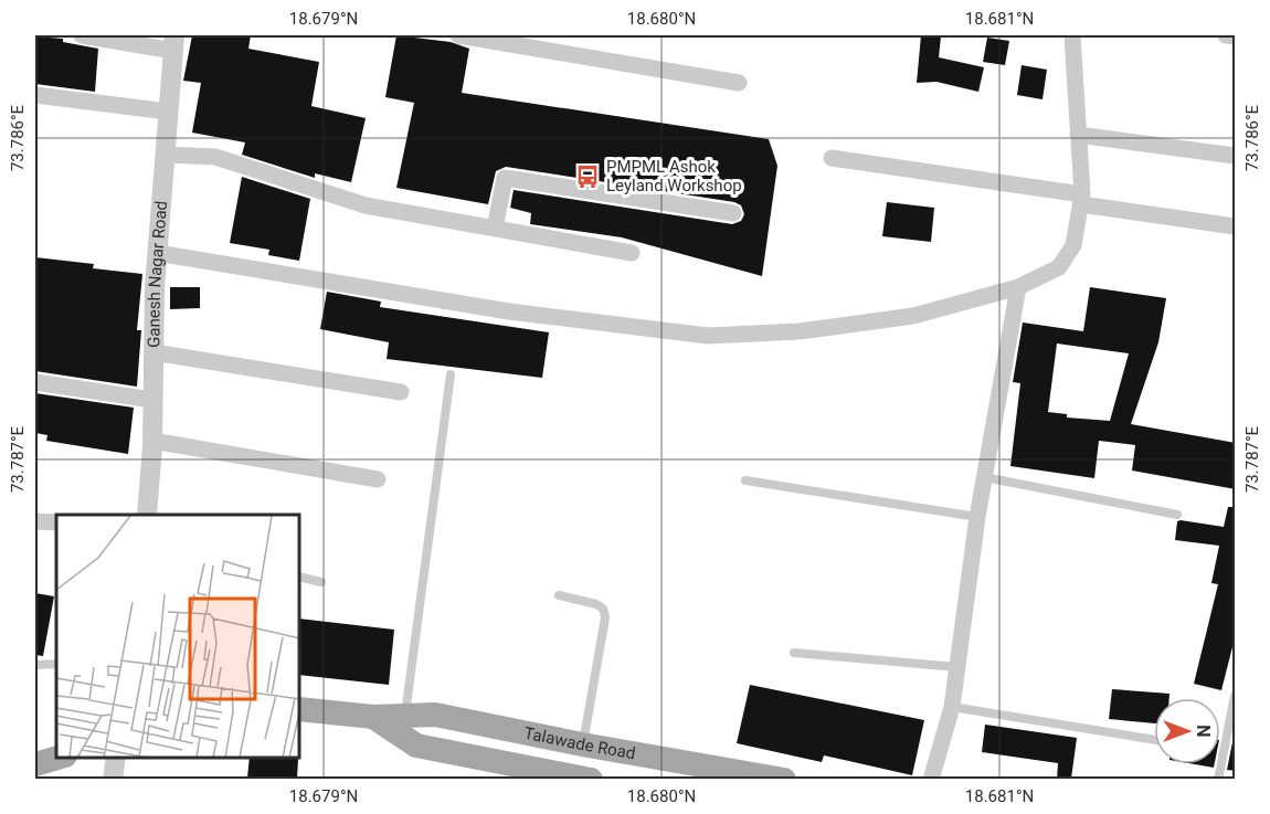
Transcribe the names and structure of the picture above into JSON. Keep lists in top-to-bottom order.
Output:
{
  "streets": {
    "main road": ["Talawade Road"],
    "street": ["Ganesh Nagar Road"]
  },
  "places": {
    "bus stop": ["PMPML Ashok Leyland Workshop"]
  },
  "north": "right",
  "coordinates": [
    "18.679°N",
    "18.680°N",
    "18.681°N",
    "73.786°E",
    "73.787°E"
  ]
}
